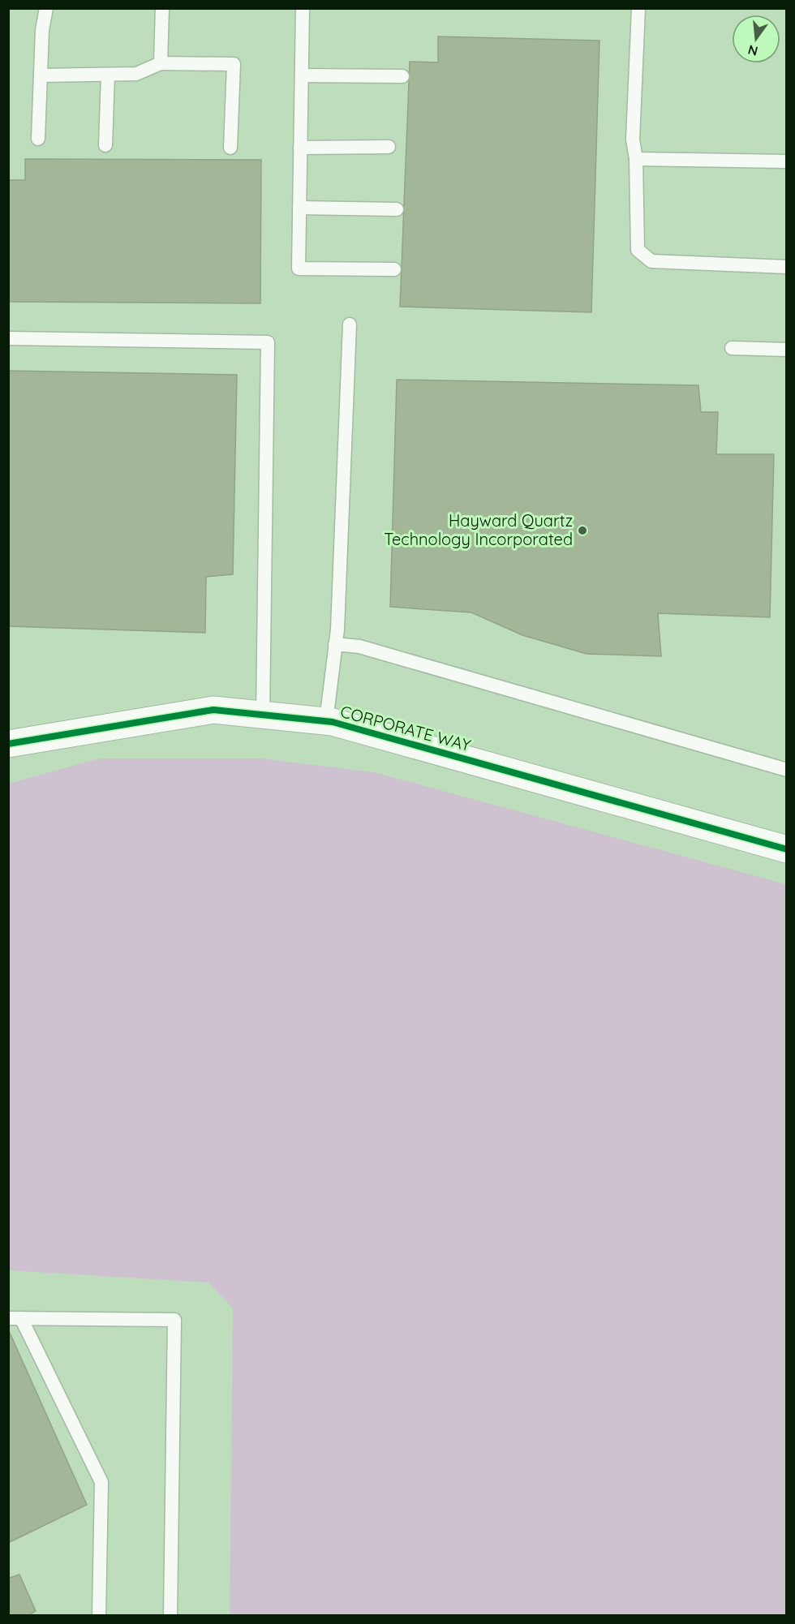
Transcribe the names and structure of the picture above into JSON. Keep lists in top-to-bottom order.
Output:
{
  "streets": {
    "street": ["CORPORATE WAY"]
  },
  "places": ["Hayward Quartz Technology Incorporated"],
  "north": "bottom"
}
